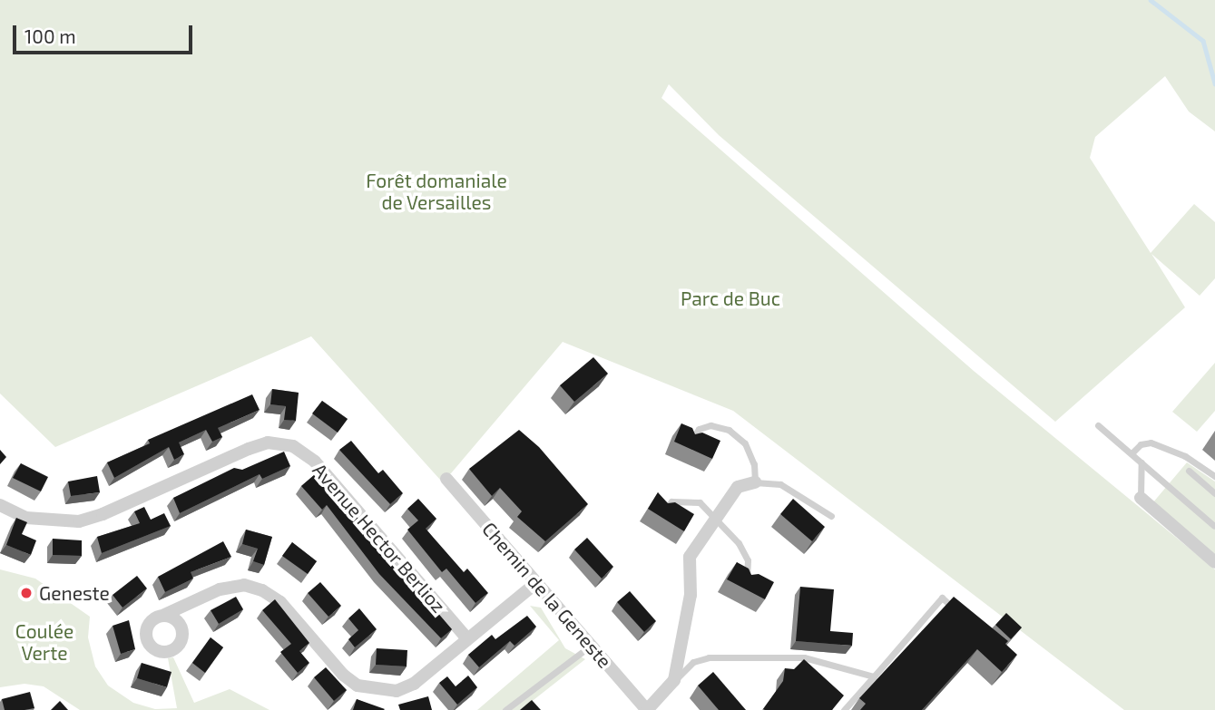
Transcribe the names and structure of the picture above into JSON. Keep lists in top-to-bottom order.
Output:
{
  "streets": {
    "street": ["Avenue Hector Berlioz", "Chemin de la Geneste"]
  },
  "parks": ["Forêt domaniale de Versailles", "Parc de Buc", "Coulée Verte"],
  "places": ["Geneste"],
  "scale_bar": "100 m"
}
